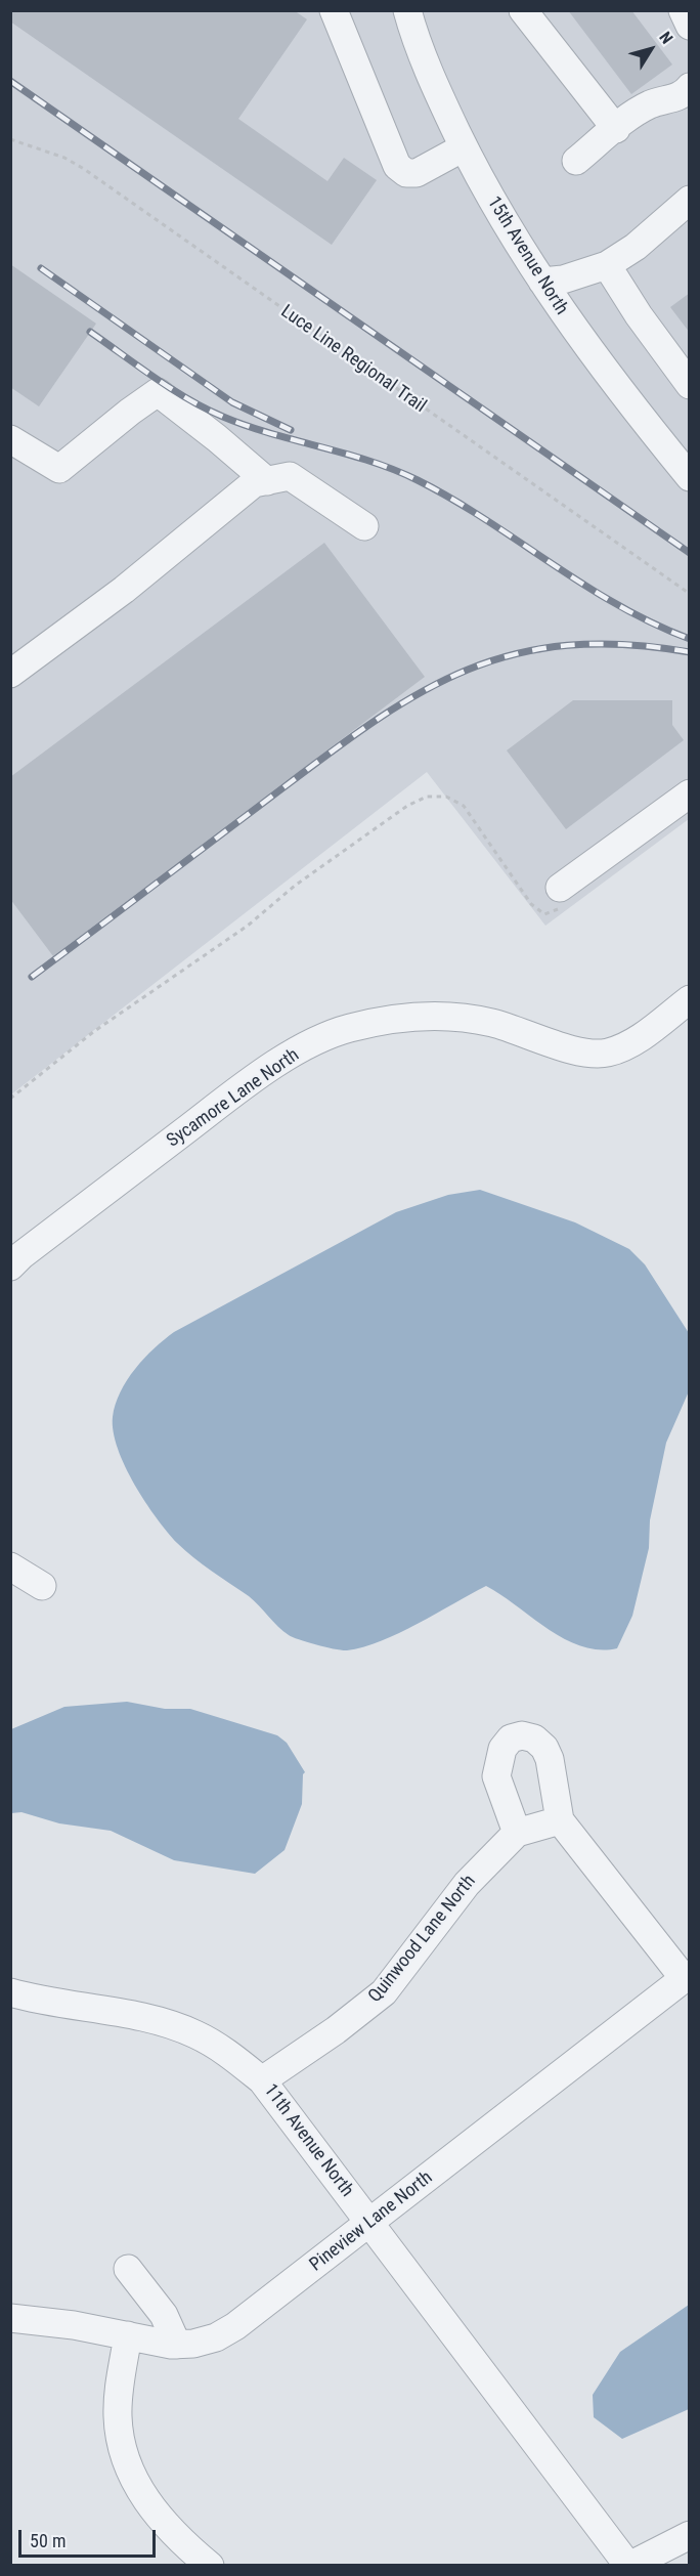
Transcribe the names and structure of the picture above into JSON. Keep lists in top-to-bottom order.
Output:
{
  "streets": {
    "street": [
      "15th Avenue North",
      "Sycamore Lane North",
      "Quinwood Lane North",
      "11th Avenue North",
      "Pineview Lane North"
    ],
    "path": ["Luce Line Regional Trail"]
  },
  "crossings": [
    ["Quinwood Lane North", "11th Avenue North"],
    ["11th Avenue North", "Pineview Lane North"]
  ],
  "scale_bar": "50 m",
  "north": "top right"
}
